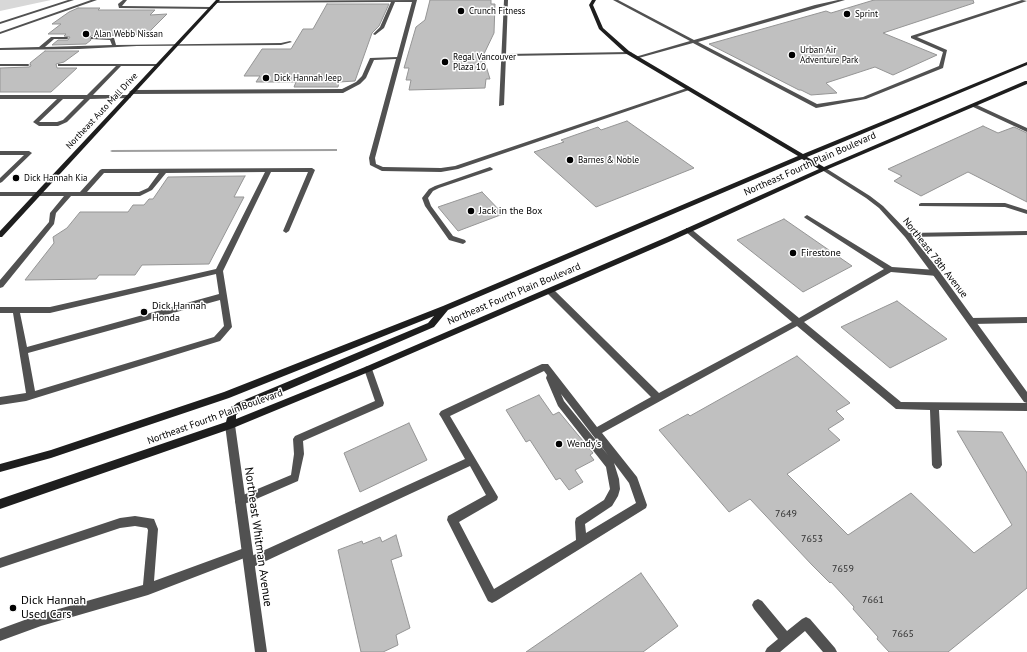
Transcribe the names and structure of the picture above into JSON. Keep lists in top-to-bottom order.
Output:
{
  "streets": {
    "main road": ["Northeast Auto Mall Drive", "Northeast Fourth Plain Boulevard", "Northeast 78th Avenue"],
    "street": ["Northeast Whitman Avenue"]
  },
  "crossings": [
    ["Northeast Fourth Plain Boulevard", "Northeast 78th Avenue"],
    ["Northeast Fourth Plain Boulevard", "Northeast Whitman Avenue"]
  ],
  "places": [
    "Crunch Fitness",
    "Sprint",
    "Alan Webb Nissan",
    "Urban Air Adventure Park",
    "Regal Vancouver Plaza 10",
    "Dick Hannah Jeep",
    "Barnes & Noble",
    "Dick Hannah Kia",
    "Jack in the Box",
    "Firestone",
    "Dick Hannah Honda",
    "Wendy's",
    "Dick Hannah Used Cars"
  ],
  "house_numbers": [
    "7649",
    "7653",
    "7659",
    "7661",
    "7665"
  ]
}
